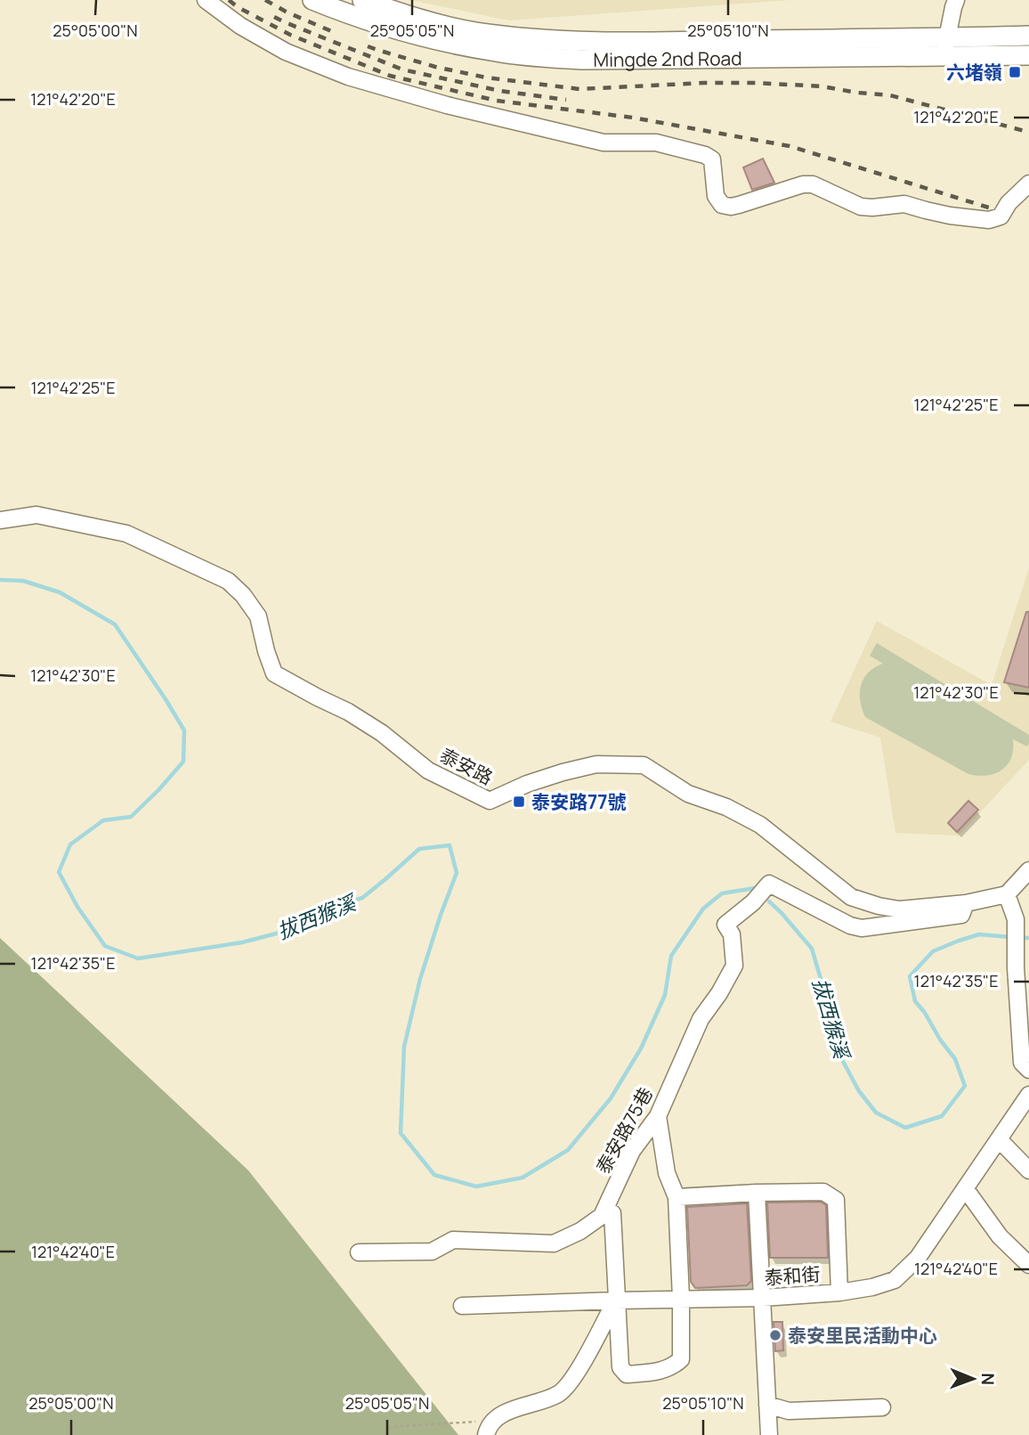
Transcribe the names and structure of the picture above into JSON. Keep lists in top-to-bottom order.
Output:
{
  "streets": {
    "main road": ["Mingde 2nd Road"],
    "street": ["泰安路", "泰安路75巷", "泰和街"]
  },
  "crossings": [
    ["泰安路", "泰安路75巷"]
  ],
  "water": ["拔西猴溪"],
  "places": {
    "transit": ["六堵嶺", "泰安路77號"],
    "other": ["泰安里民活動中心"]
  },
  "north": "right",
  "coordinates": [
    "25°05'00\"N",
    "25°05'05\"N",
    "25°05'10\"N",
    "121°42'20\"E",
    "121°42'25\"E",
    "121°42'30\"E",
    "121°42'35\"E",
    "121°42'40\"E"
  ]
}
